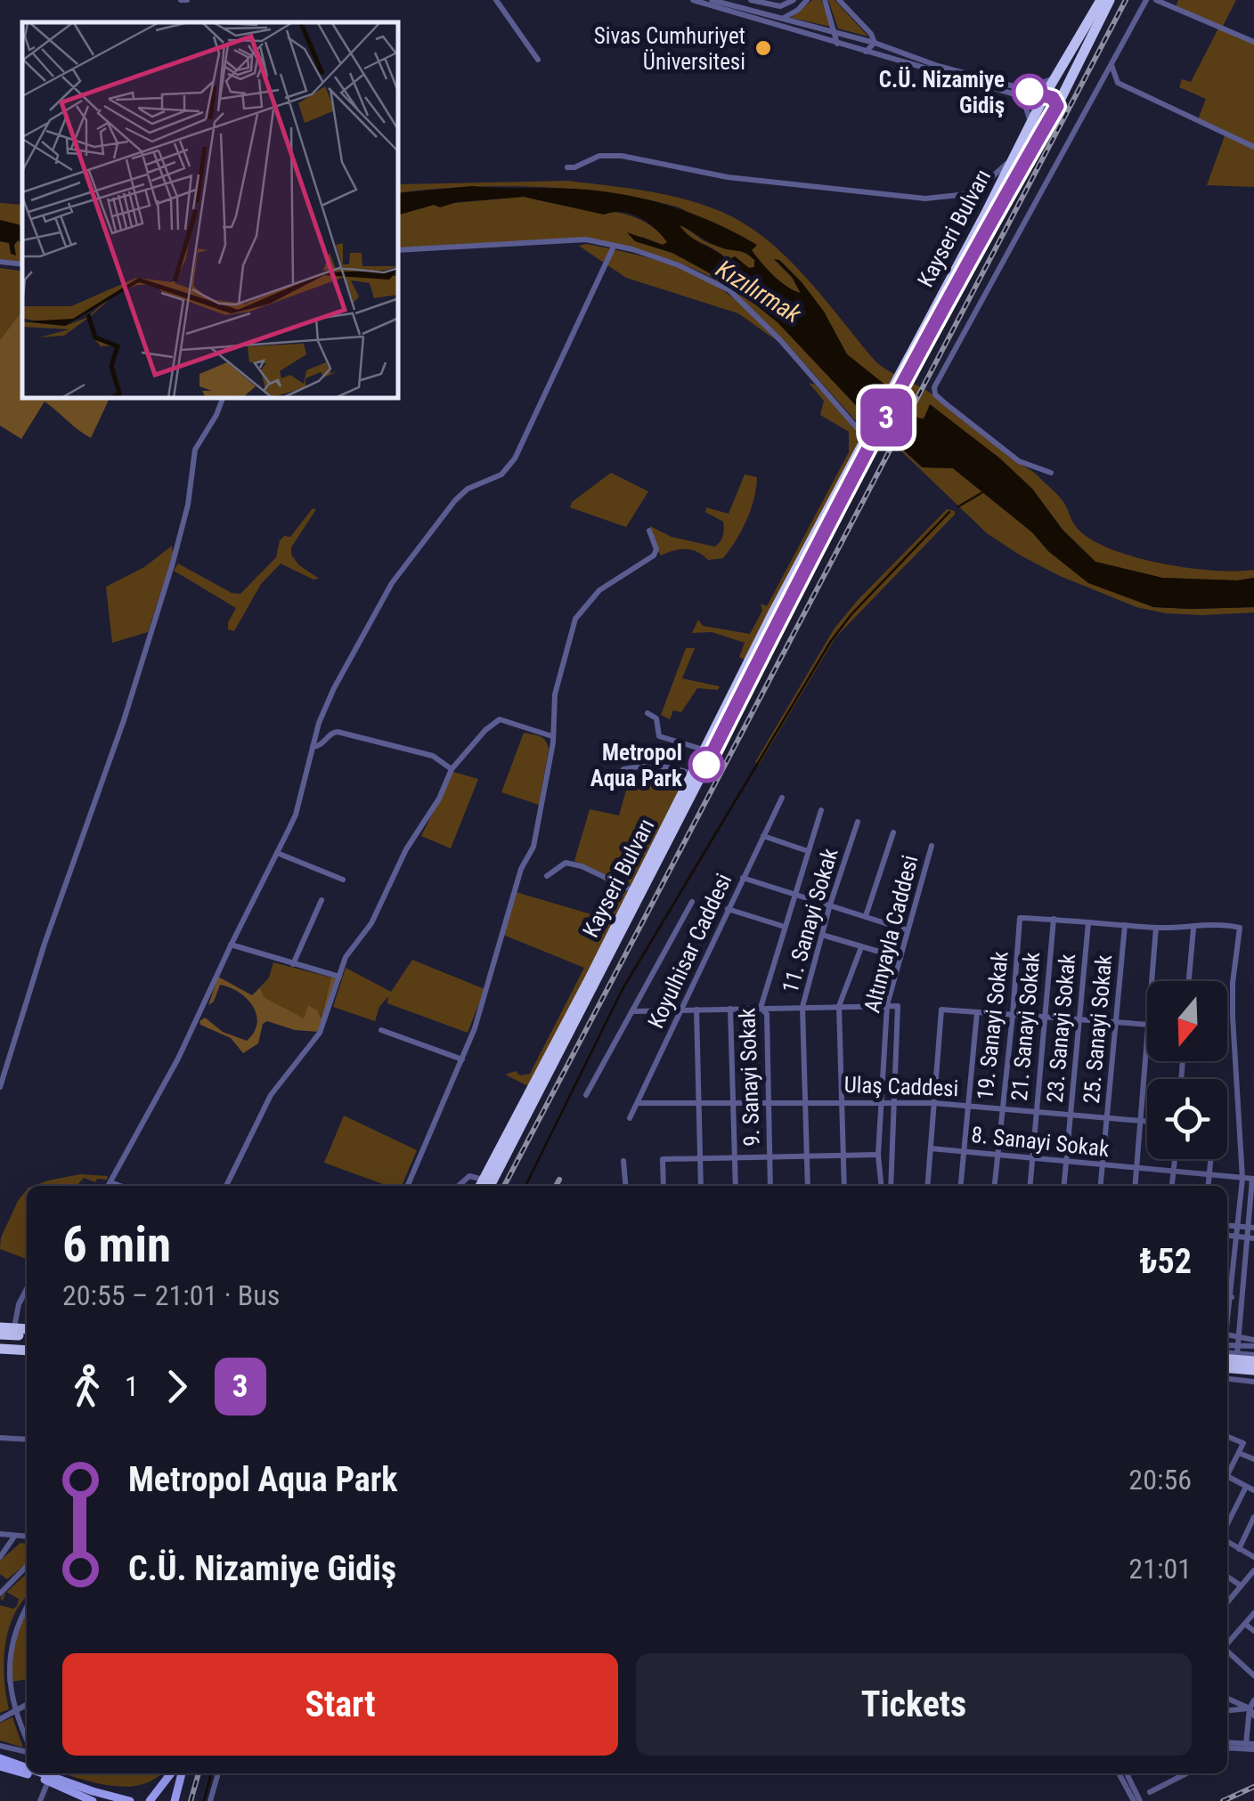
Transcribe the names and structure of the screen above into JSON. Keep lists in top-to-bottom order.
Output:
{
  "streets": {
    "highway": ["Kayseri Bulvarı"],
    "street": [
      "11. Sanayi Sokak",
      "Altınyayla Caddesi",
      "Koyulhisar Caddesi",
      "19. Sanayi Sokak",
      "21. Sanayi Sokak",
      "23. Sanayi Sokak",
      "25. Sanayi Sokak",
      "9. Sanayi Sokak",
      "Ulaş Caddesi",
      "8. Sanayi Sokak"
    ]
  },
  "crossings": [
    ["11. Sanayi Sokak", "Ulaş Caddesi"],
    ["Altınyayla Caddesi", "Ulaş Caddesi"],
    ["Koyulhisar Caddesi", "Ulaş Caddesi"],
    ["19. Sanayi Sokak", "21. Sanayi Sokak"],
    ["19. Sanayi Sokak", "Ulaş Caddesi"],
    ["19. Sanayi Sokak", "8. Sanayi Sokak"],
    ["21. Sanayi Sokak", "Ulaş Caddesi"],
    ["21. Sanayi Sokak", "8. Sanayi Sokak"],
    ["23. Sanayi Sokak", "Ulaş Caddesi"],
    ["23. Sanayi Sokak", "8. Sanayi Sokak"],
    ["25. Sanayi Sokak", "Ulaş Caddesi"],
    ["25. Sanayi Sokak", "8. Sanayi Sokak"],
    ["9. Sanayi Sokak", "Ulaş Caddesi"]
  ],
  "water": ["Kızılırmak"],
  "places": ["Sivas Cumhuriyet Üniversitesi", "C.Ü. Nizamiye Gidiş", "Metropol Aqua Park"],
  "lines": ["bus line 3"],
  "north": "bottom",
  "page": {
    "on_map": "3",
    "heading": ["6 min", "20:55 – 21:01 · Bus", "₺52"],
    "legs": ["1", "3"],
    "list": [
      {
        "name": "Metropol Aqua Park",
        "value": "20:56"
      },
      {
        "name": "C.Ü. Nizamiye Gidiş",
        "value": "21:01"
      }
    ],
    "buttons": ["Start", "Tickets"]
  }
}
